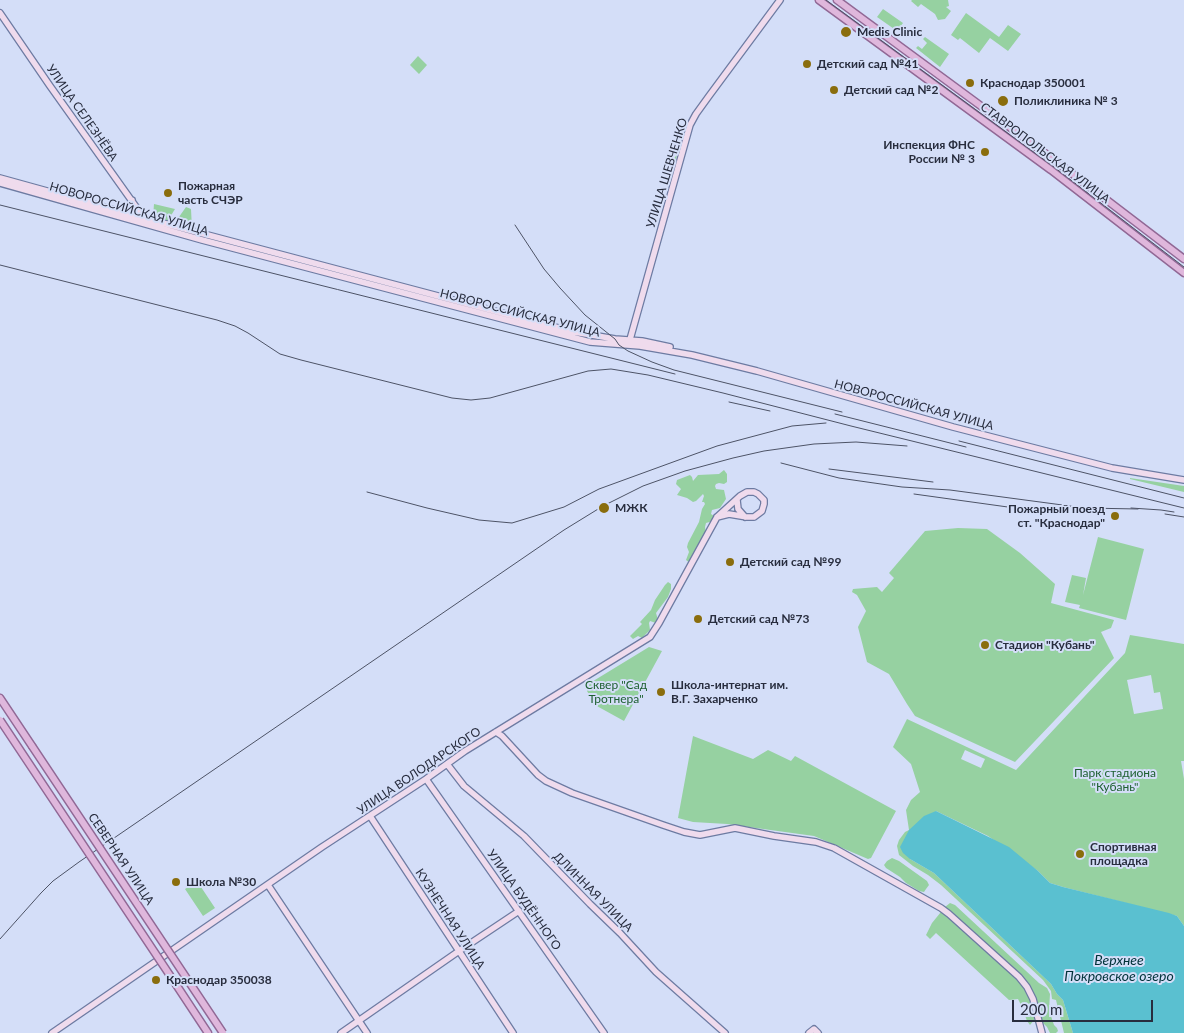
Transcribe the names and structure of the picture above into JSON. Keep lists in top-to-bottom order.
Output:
{
  "streets": {
    "main road": ["СТАВРОПОЛЬСКАЯ УЛИЦА", "СЕВЕРНАЯ УЛИЦА"],
    "street": [
      "УЛИЦА СЕЛЕЗНЁВА",
      "УЛИЦА ШЕВЧЕНКО",
      "НОВОРОССИЙСКАЯ УЛИЦА",
      "УЛИЦА ВОЛОДАРСКОГО",
      "ДЛИННАЯ УЛИЦА",
      "УЛИЦА БУДЁННОГО",
      "КУЗНЕЧНАЯ УЛИЦА"
    ]
  },
  "crossings": [
    ["УЛИЦА СЕЛЕЗНЁВА", "НОВОРОССИЙСКАЯ УЛИЦА"],
    ["УЛИЦА ШЕВЧЕНКО", "НОВОРОССИЙСКАЯ УЛИЦА"],
    ["УЛИЦА ВОЛОДАРСКОГО", "ДЛИННАЯ УЛИЦА"],
    ["УЛИЦА ВОЛОДАРСКОГО", "УЛИЦА БУДЁННОГО"],
    ["УЛИЦА ВОЛОДАРСКОГО", "КУЗНЕЧНАЯ УЛИЦА"]
  ],
  "water": ["Верхнее Покровское озеро"],
  "parks": ["Сквер \"Сад Тротнера\"", "Парк стадиона \"Кубань\""],
  "places": [
    "Medis Clinic",
    "Детский сад №41",
    "Краснодар 350001",
    "Детский сад №2",
    "Поликлиника № 3",
    "Инспекция ФНС России № 3",
    "Пожарная часть СЧЭР",
    "МЖК",
    "Пожарный поезд ст. \"Краснодар\"",
    "Детский сад №99",
    "Детский сад №73",
    "Стадион \"Кубань\"",
    "Школа-интернат им. В.Г. Захарченко",
    "Спортивная площадка",
    "Школа №30",
    "Краснодар 350038"
  ],
  "scale_bar": "200 m"
}
